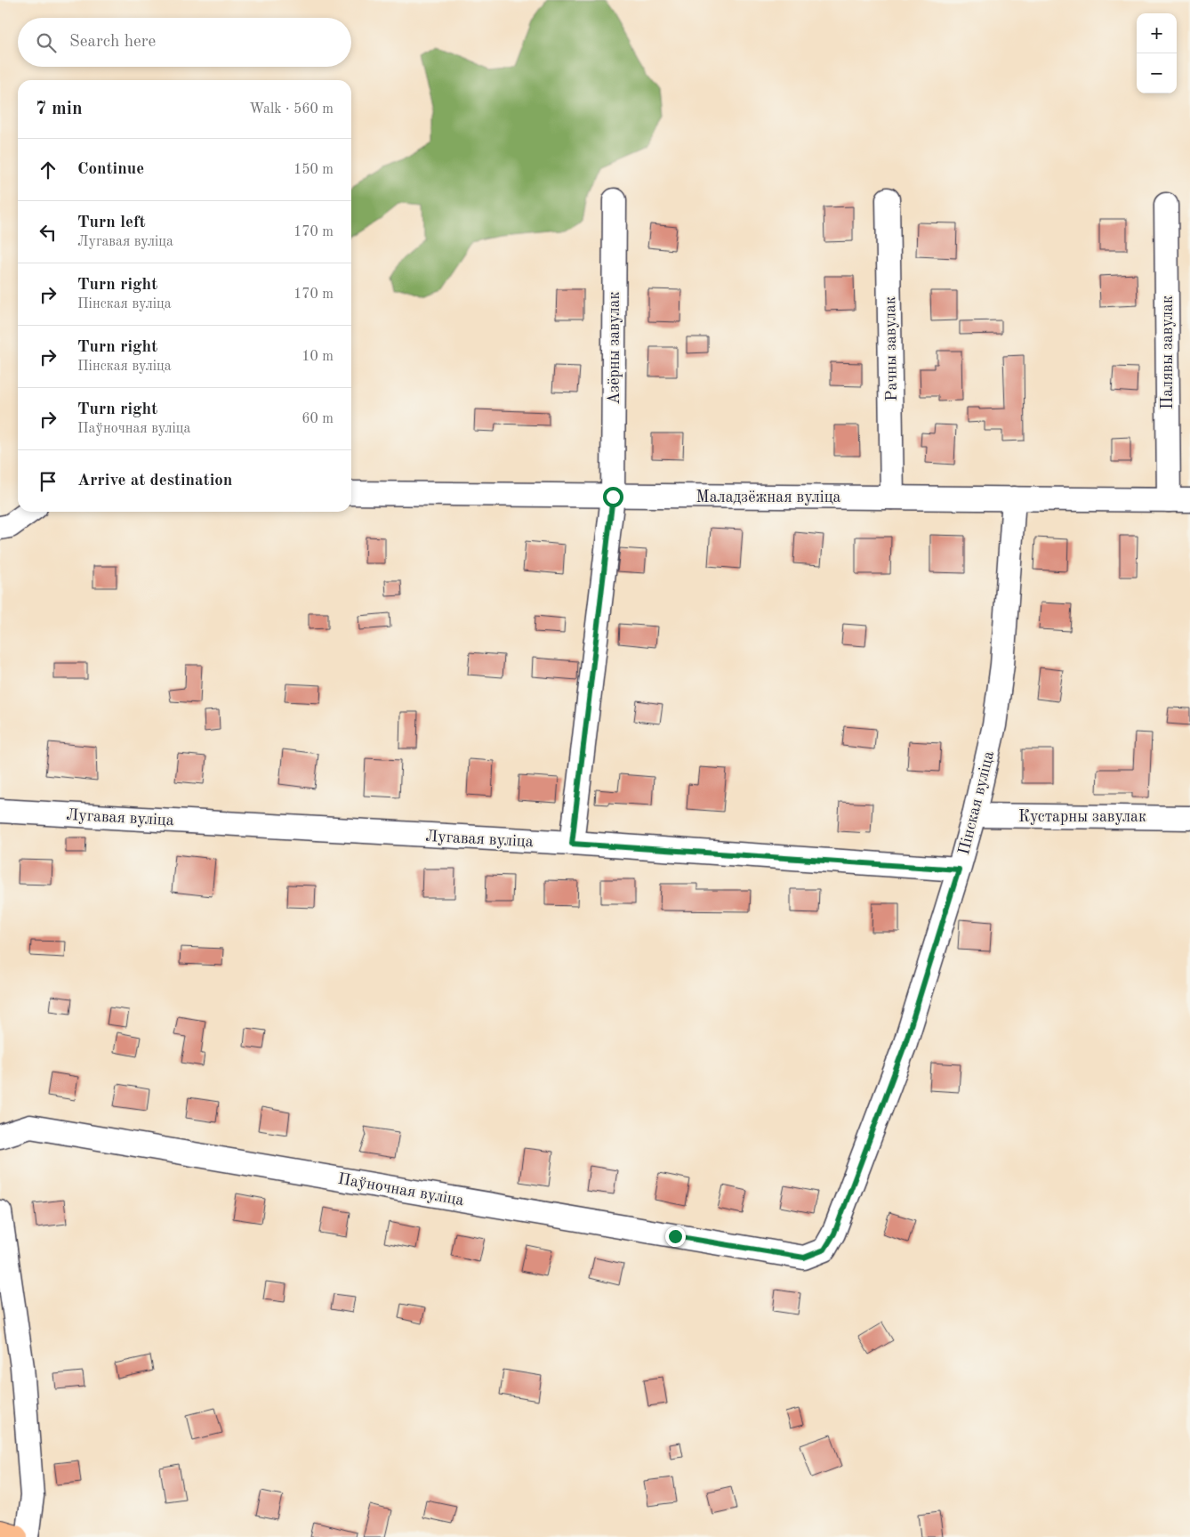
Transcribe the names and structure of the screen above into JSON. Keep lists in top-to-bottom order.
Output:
{
  "streets": {
    "street": [
      "Азёрны завулак",
      "Рачны завулак",
      "Палявы завулак",
      "Маладзёжная вуліца",
      "Пінская вуліца",
      "Кустарны завулак",
      "Лугавая вуліца",
      "Паўночная вуліца"
    ]
  },
  "crossings": [
    ["Азёрны завулак", "Маладзёжная вуліца"],
    ["Азёрны завулак", "Лугавая вуліца"],
    ["Рачны завулак", "Маладзёжная вуліца"],
    ["Палявы завулак", "Маладзёжная вуліца"],
    ["Маладзёжная вуліца", "Пінская вуліца"],
    ["Пінская вуліца", "Кустарны завулак"],
    ["Пінская вуліца", "Лугавая вуліца"],
    ["Пінская вуліца", "Паўночная вуліца"]
  ],
  "page": {
    "map_buttons": ["+", "−"],
    "search": "Search here",
    "heading": ["7 min", "Walk · 560 m"],
    "list": [
      ["Continue", "150 m"],
      ["Turn left", "Лугавая вуліца", "170 m"],
      ["Turn right", "Пінская вуліца", "170 m"],
      ["Turn right", "Пінская вуліца", "10 m"],
      ["Turn right", "Паўночная вуліца", "60 m"],
      "Arrive at destination"
    ]
  }
}
